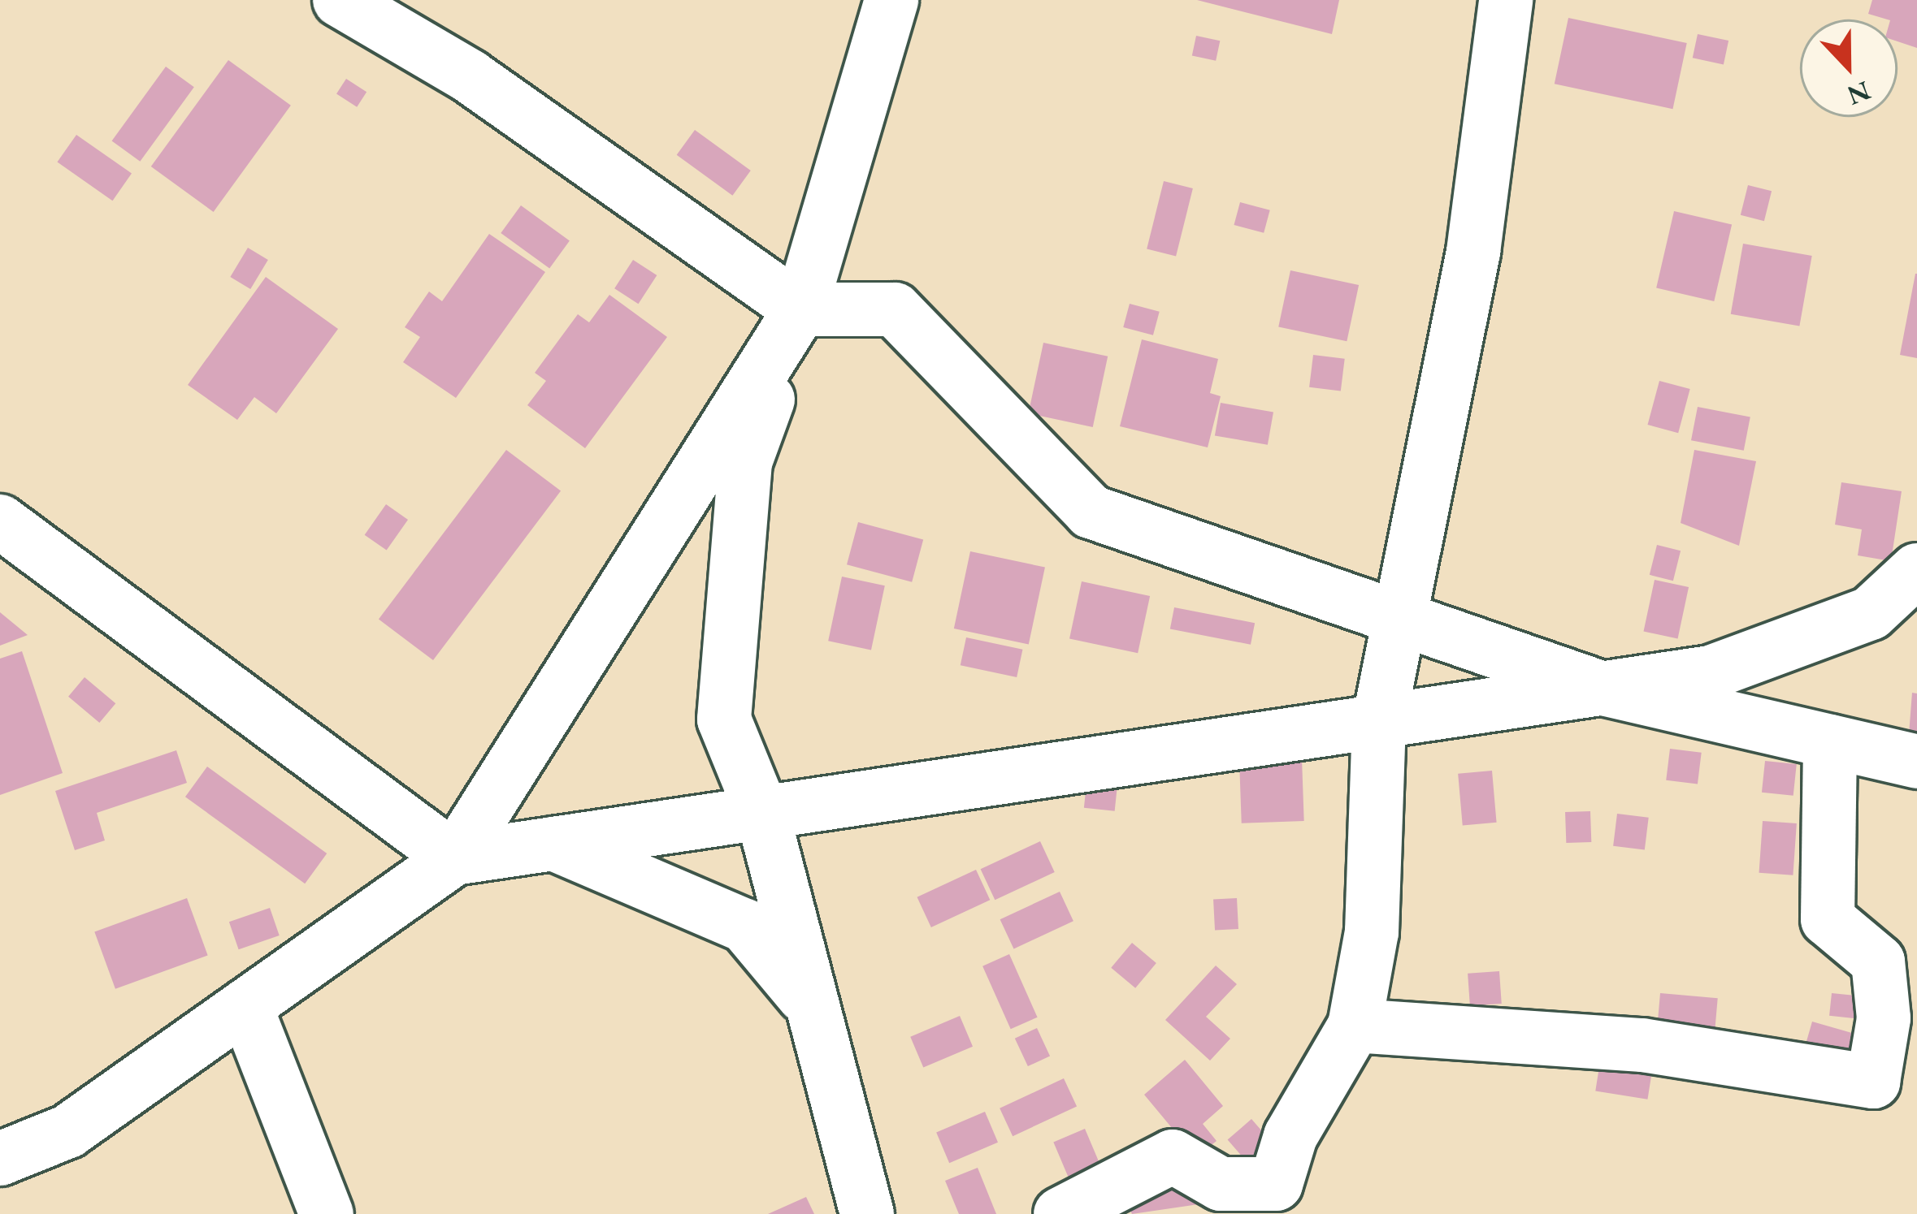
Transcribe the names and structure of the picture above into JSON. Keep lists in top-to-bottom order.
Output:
{
  "north": "bottom"
}
